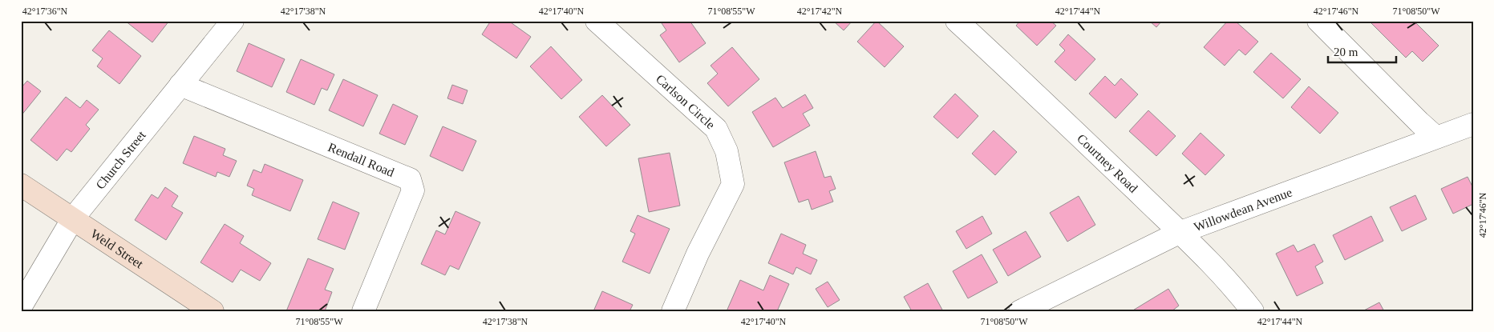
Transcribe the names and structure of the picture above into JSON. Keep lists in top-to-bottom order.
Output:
{
  "streets": {
    "street": [
      "Carlson Circle",
      "Church Street",
      "Rendall Road",
      "Courtney Road",
      "Willowdean Avenue",
      "Weld Street"
    ]
  },
  "crossings": [
    ["Church Street", "Rendall Road"],
    ["Church Street", "Weld Street"],
    ["Courtney Road", "Willowdean Avenue"]
  ],
  "scale_bar": "20 m",
  "coordinates": [
    "42°17'36\"N",
    "42°17'38\"N",
    "42°17'40\"N",
    "71°08'55\"W",
    "42°17'42\"N",
    "42°17'44\"N",
    "42°17'46\"N",
    "71°08'50\"W"
  ]
}
